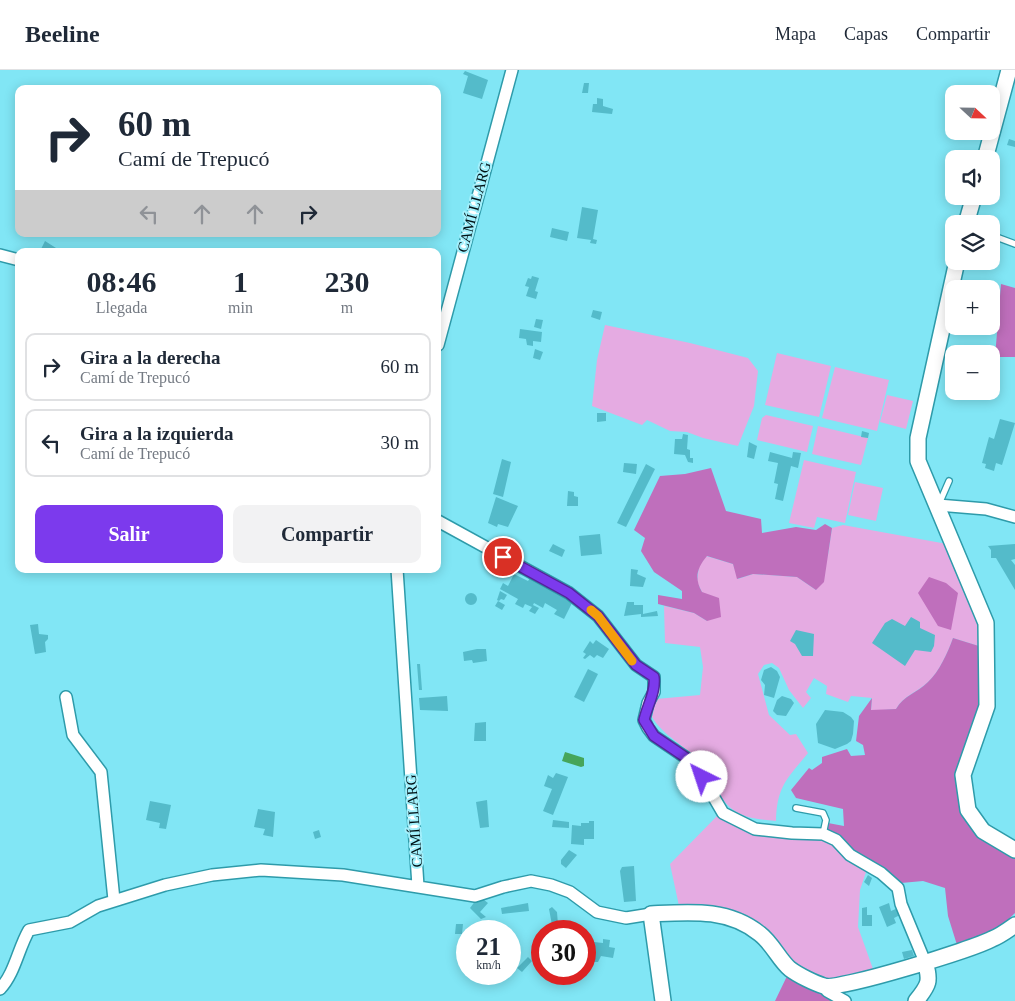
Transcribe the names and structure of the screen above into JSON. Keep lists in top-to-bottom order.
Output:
{
  "streets": {
    "street": ["CAMÍ LLARG"]
  },
  "north": "right",
  "page": {
    "header": "Beeline",
    "nav": ["Mapa", "Capas", "Compartir"],
    "map_buttons": ["+", "−"],
    "turn": ["60 m", "Camí de Trepucó"],
    "eta": [
      "08:46",
      "Llegada",
      "1",
      "min",
      "230",
      "m"
    ],
    "list": [
      {
        "name": "Gira a la derecha",
        "note": "Camí de Trepucó",
        "value": "60 m"
      },
      {
        "name": "Gira a la izquierda",
        "note": "Camí de Trepucó",
        "value": "30 m"
      }
    ],
    "buttons": ["Salir", "Compartir"],
    "speed": "21 km/h",
    "limit": "30"
  }
}
